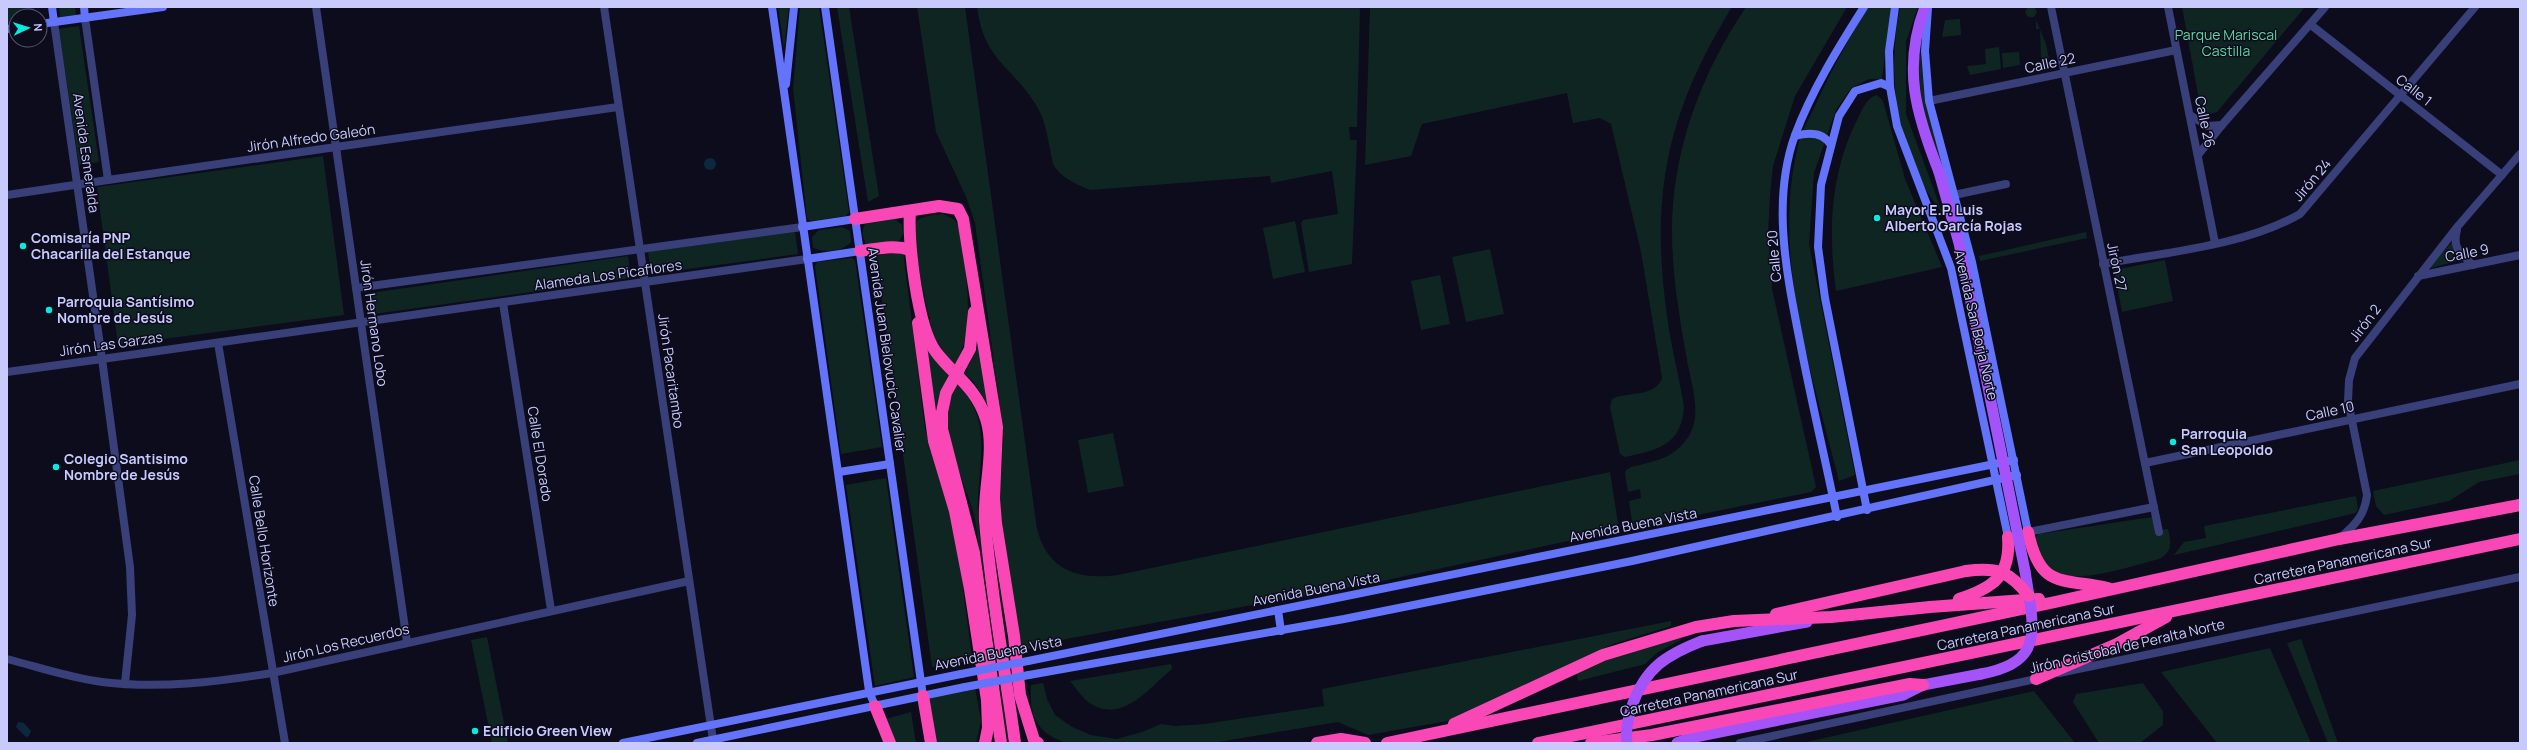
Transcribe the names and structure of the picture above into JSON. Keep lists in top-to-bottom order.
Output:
{
  "streets": {
    "highway": ["Carretera Panamericana Sur"],
    "main road": [
      "Avenida Esmeralda",
      "Calle 20",
      "Alameda Los Picaflores",
      "Avenida San Borja Norte",
      "Avenida Juan Bielovucic Cavalier",
      "Avenida Buena Vista"
    ],
    "street": [
      "Calle 22",
      "Calle 1",
      "Calle 26",
      "Jirón Alfredo Galeón",
      "Jirón 24",
      "Calle 9",
      "Jirón 27",
      "Jirón Hermano Lobo",
      "Jirón 2",
      "Jirón Las Garzas",
      "Jirón Pacaritambo",
      "Calle 10",
      "Calle El Dorado",
      "Calle Bello Horizonte",
      "Jirón Los Recuerdos",
      "Jirón Cristobal de Peralta Norte"
    ]
  },
  "crossings": [
    ["Calle 22", "Calle 26"],
    ["Calle 22", "Jirón 27"],
    ["Calle 22", "Avenida San Borja Norte"],
    ["Calle 1", "Jirón 24"],
    ["Calle 1", "Jirón 2"],
    ["Calle 26", "Jirón 24"],
    ["Jirón Alfredo Galeón", "Avenida Esmeralda"],
    ["Jirón Alfredo Galeón", "Jirón Hermano Lobo"],
    ["Jirón Alfredo Galeón", "Jirón Pacaritambo"],
    ["Avenida Esmeralda", "Jirón Las Garzas"],
    ["Avenida Esmeralda", "Jirón Los Recuerdos"],
    ["Jirón 24", "Jirón 27"],
    ["Calle 9", "Jirón 2"],
    ["Calle 20", "Avenida Buena Vista"],
    ["Jirón 27", "Calle 10"],
    ["Alameda Los Picaflores", "Jirón Hermano Lobo"],
    ["Alameda Los Picaflores", "Jirón Las Garzas"],
    ["Alameda Los Picaflores", "Avenida Juan Bielovucic Cavalier"],
    ["Alameda Los Picaflores", "Jirón Pacaritambo"],
    ["Alameda Los Picaflores", "Calle El Dorado"],
    ["Jirón Hermano Lobo", "Jirón Las Garzas"],
    ["Jirón Hermano Lobo", "Jirón Los Recuerdos"],
    ["Jirón 2", "Calle 10"],
    ["Jirón 2", "Carretera Panamericana Sur"],
    ["Avenida San Borja Norte", "Avenida Buena Vista"],
    ["Jirón Las Garzas", "Calle Bello Horizonte"],
    ["Avenida Juan Bielovucic Cavalier", "Avenida Buena Vista"],
    ["Jirón Pacaritambo", "Avenida Buena Vista"],
    ["Jirón Pacaritambo", "Jirón Los Recuerdos"],
    ["Calle El Dorado", "Jirón Los Recuerdos"],
    ["Calle Bello Horizonte", "Jirón Los Recuerdos"]
  ],
  "parks": ["Parque Mariscal Castilla"],
  "places": [
    "Mayor E.P. Luis Alberto García Rojas",
    "Comisaría PNP Chacarilla del Estanque",
    "Parroquia Santísimo Nombre de Jesús",
    "Parroquia San Leopoldo",
    "Colegio Santisimo Nombre de Jesús",
    "Edificio Green View"
  ],
  "north": "right"
}
